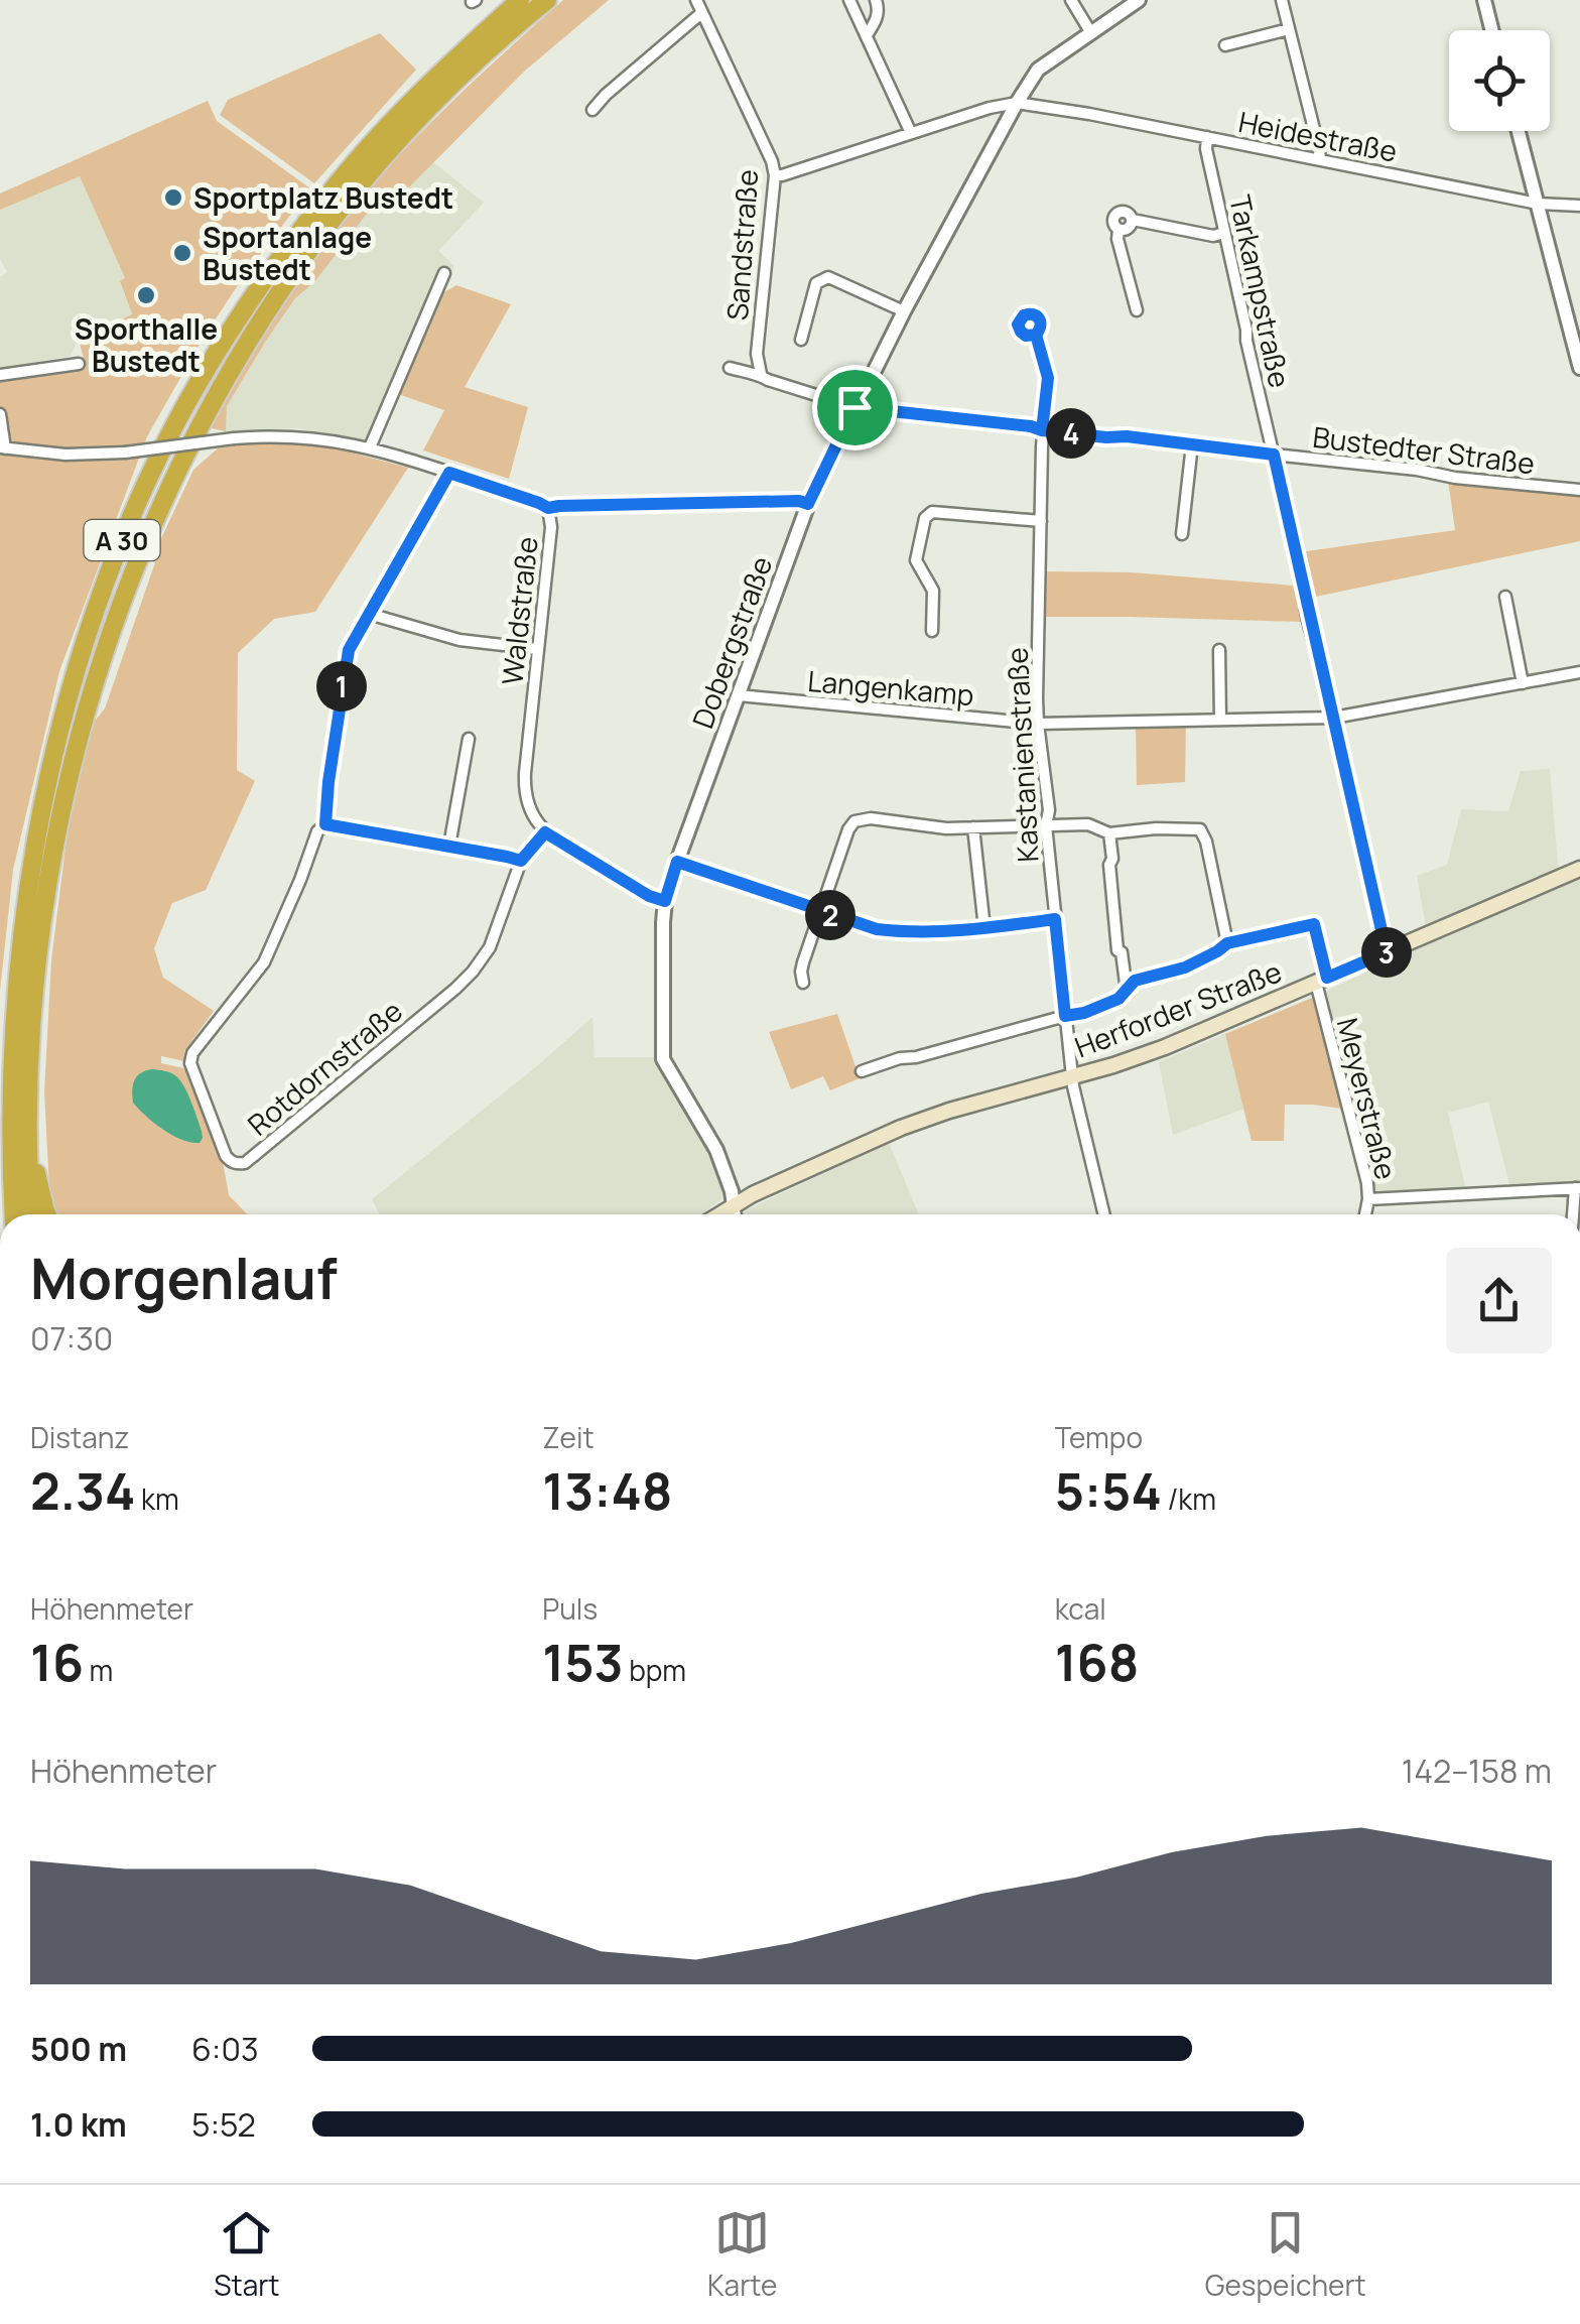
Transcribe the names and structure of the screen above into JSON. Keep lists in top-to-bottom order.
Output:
{
  "streets": {
    "highway": ["A 30"],
    "main road": ["Herforder Straße"],
    "street": [
      "Heidestraße",
      "Sandstraße",
      "Tarkampstraße",
      "Bustedter Straße",
      "Waldstraße",
      "Dobergstraße",
      "Langenkamp",
      "Kastanienstraße",
      "Rotdornstraße",
      "Meyerstraße"
    ]
  },
  "crossings": [
    ["Heidestraße", "Sandstraße"],
    ["Heidestraße", "Tarkampstraße"],
    ["Heidestraße", "Dobergstraße"],
    ["Sandstraße", "Bustedter Straße"],
    ["Tarkampstraße", "Bustedter Straße"],
    ["Tarkampstraße", "Langenkamp"],
    ["Tarkampstraße", "Herforder Straße"],
    ["Bustedter Straße", "Dobergstraße"],
    ["Bustedter Straße", "Kastanienstraße"],
    ["Waldstraße", "Rotdornstraße"],
    ["Dobergstraße", "Langenkamp"],
    ["Dobergstraße", "Herforder Straße"],
    ["Langenkamp", "Kastanienstraße"],
    ["Kastanienstraße", "Herforder Straße"],
    ["Herforder Straße", "Meyerstraße"]
  ],
  "places": ["Sportplatz Bustedt", "Sportanlage Bustedt", "Sporthalle Bustedt"],
  "page": {
    "pins": [
      "4",
      "1",
      "2",
      "3"
    ],
    "heading": ["Morgenlauf", "07:30"],
    "stats": [
      ["Distanz", "2.34 km"],
      ["Zeit", "13:48"],
      ["Tempo", "5:54 /km"],
      ["Höhenmeter", "16 m"],
      ["Puls", "153 bpm"],
      ["kcal", "168"]
    ],
    "chart": ["Höhenmeter", "142–158 m"],
    "list": [
      {
        "name": "500 m",
        "note": "6:03"
      },
      {
        "name": "1.0 km",
        "note": "5:52"
      }
    ],
    "tabs": ["Start", "Karte", "Gespeichert"]
  }
}
